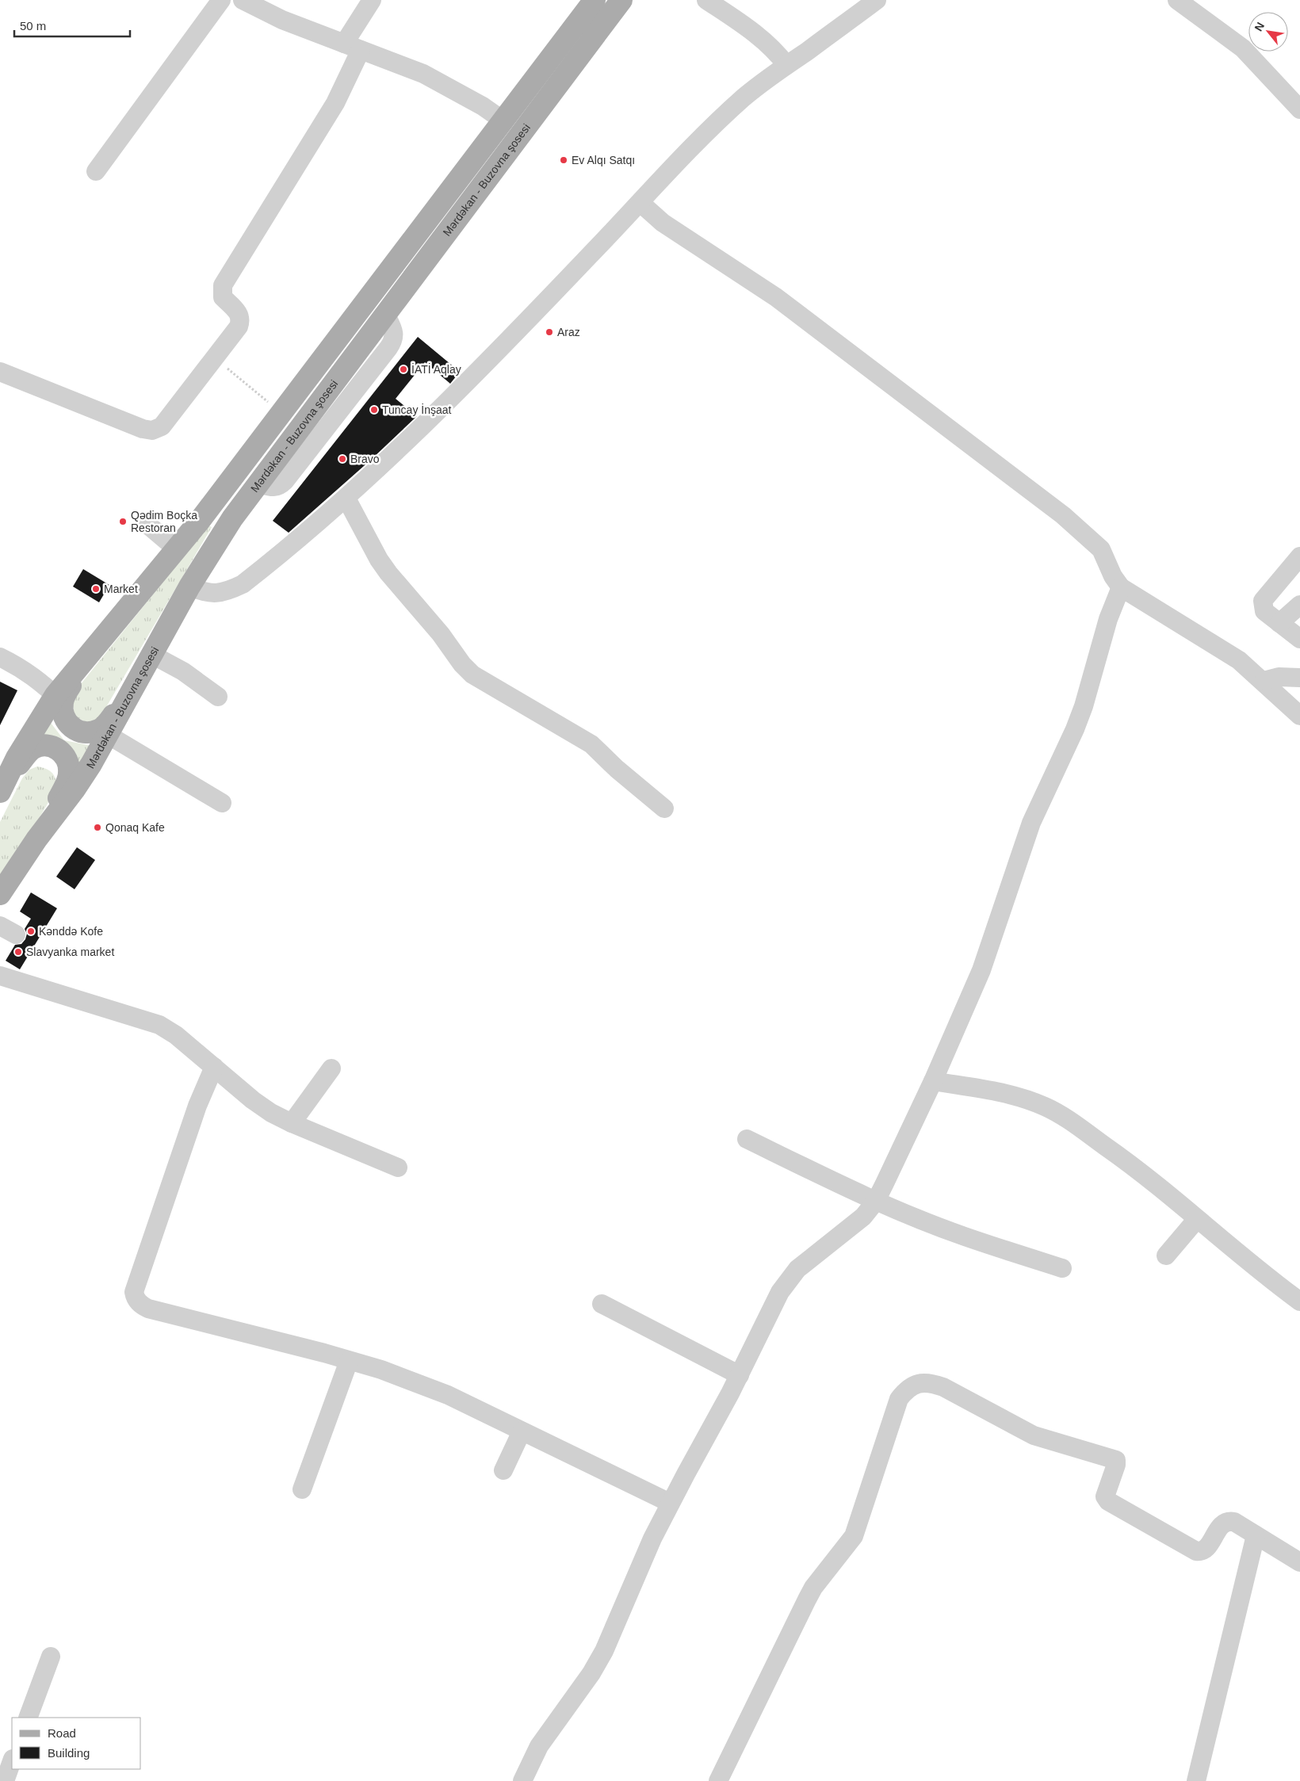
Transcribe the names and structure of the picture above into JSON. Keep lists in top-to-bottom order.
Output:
{
  "streets": {
    "main road": ["Mərdəkan - Buzovna şosesi"]
  },
  "places": [
    "Ev Alqı Satqı",
    "Araz",
    "İATİ Aqlay",
    "Tuncay İnşaat",
    "Bravo",
    "Qədim Boçka Restoran",
    "Market",
    "Qonaq Kafe",
    "Kənddə Kofe",
    "Slavyanka market"
  ],
  "legend": ["Road", "Building"],
  "scale_bar": "50 m",
  "north": "top left"
}
